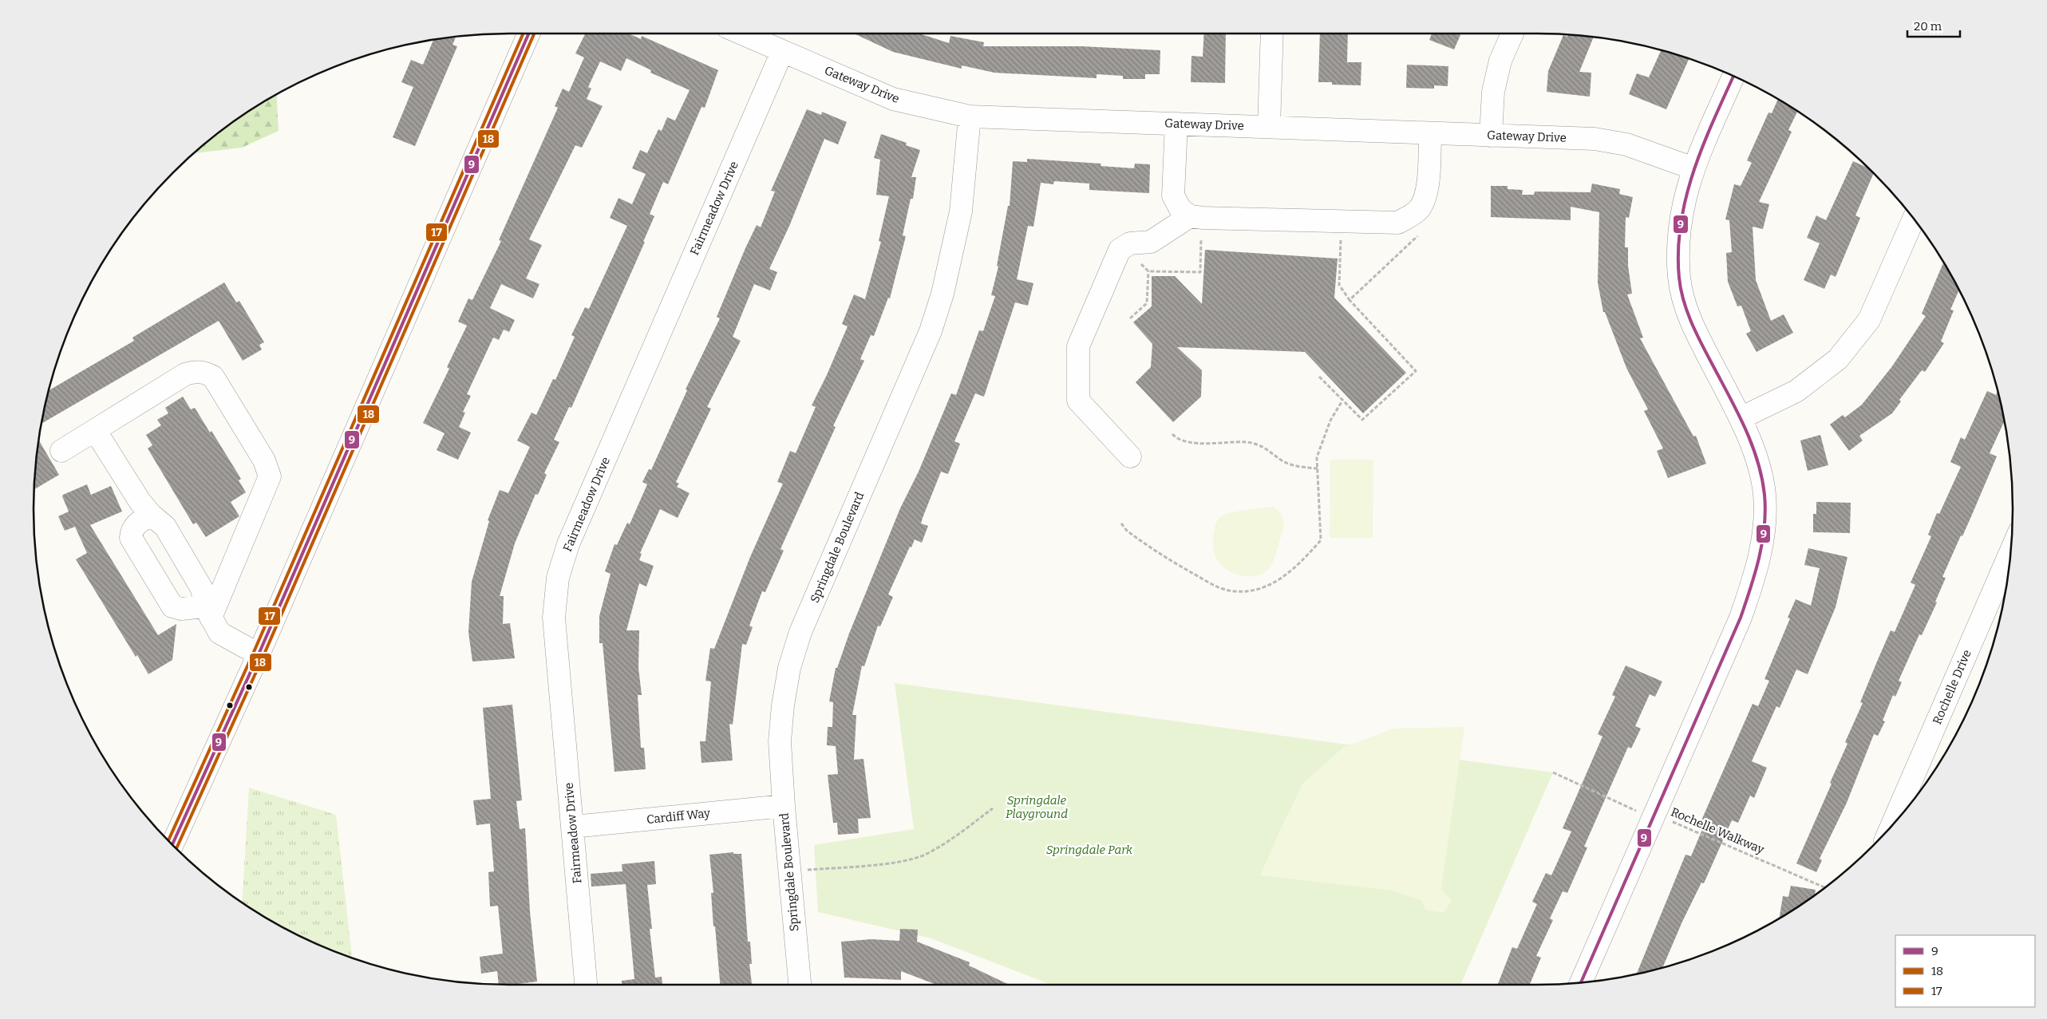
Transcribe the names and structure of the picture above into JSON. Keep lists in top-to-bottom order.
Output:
{
  "streets": {
    "street": [
      "Gateway Drive",
      "Fairmeadow Drive",
      "Springdale Boulevard",
      "Rochelle Drive",
      "Cardiff Way"
    ],
    "path": ["Rochelle Walkway"]
  },
  "crossings": [
    ["Gateway Drive", "Fairmeadow Drive"],
    ["Gateway Drive", "Springdale Boulevard"],
    ["Fairmeadow Drive", "Cardiff Way"],
    ["Springdale Boulevard", "Cardiff Way"]
  ],
  "parks": ["Springdale Playground", "Springdale Park"],
  "lines": ["transit line 9", "transit line 18", "transit line 17"],
  "legend": ["9", "18", "17"],
  "scale_bar": "20 m"
}
